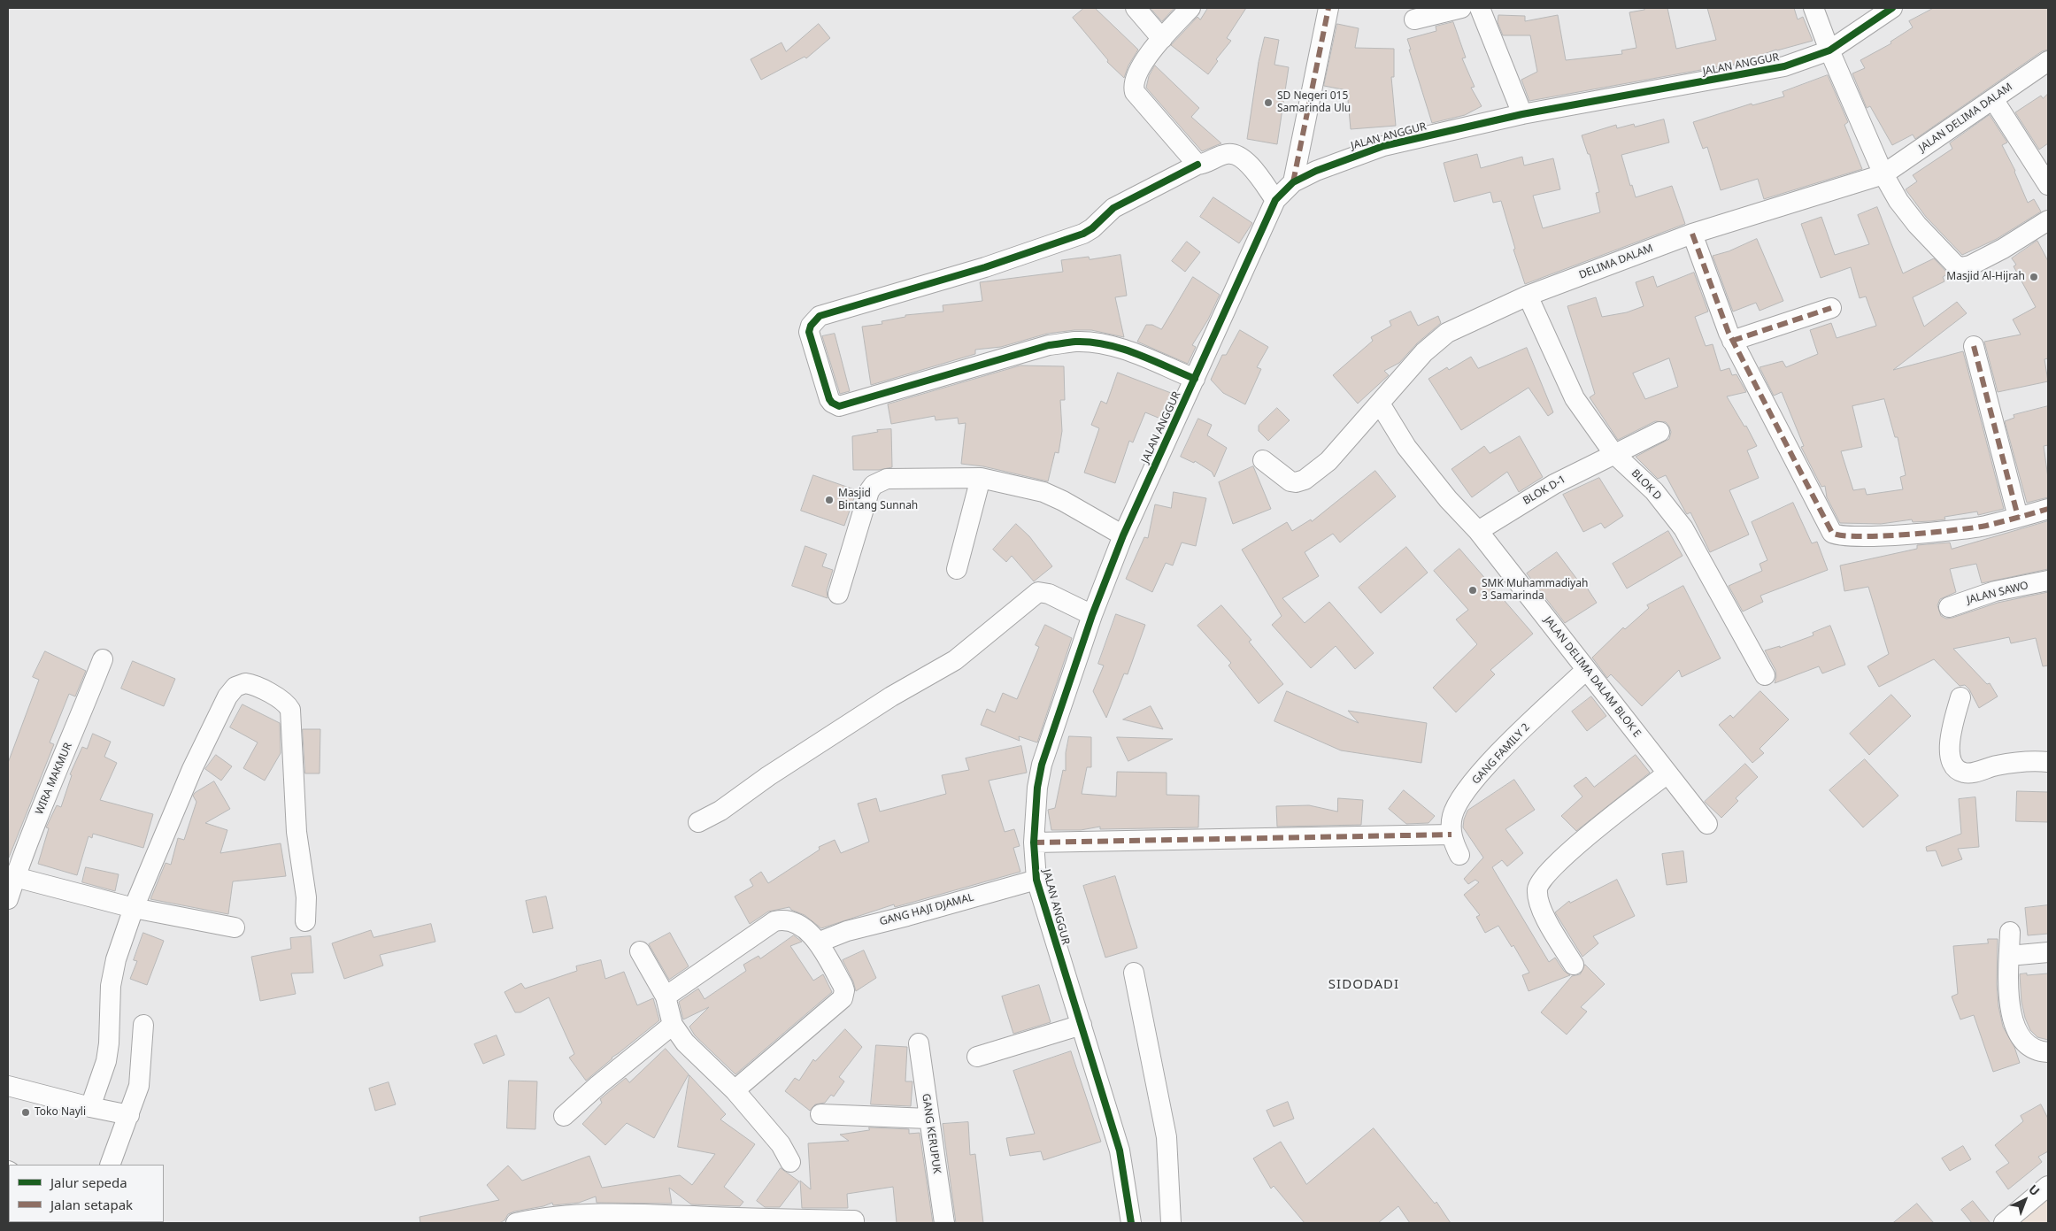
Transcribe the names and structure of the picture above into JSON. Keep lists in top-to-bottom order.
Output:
{
  "streets": {
    "street": [
      "JALAN ANGGUR",
      "JALAN DELIMA DALAM",
      "DELIMA DALAM",
      "BLOK D",
      "BLOK D-1",
      "JALAN SAWO",
      "JALAN DELIMA DALAM BLOK E",
      "GANG FAMILY 2",
      "WIRA MAKMUR",
      "GANG HAJI DJAMAL",
      "GANG KERUPUK"
    ]
  },
  "crossings": [
    ["JALAN ANGGUR", "GANG HAJI DJAMAL"],
    ["JALAN DELIMA DALAM", "DELIMA DALAM"],
    ["DELIMA DALAM", "BLOK D"],
    ["DELIMA DALAM", "JALAN DELIMA DALAM BLOK E"],
    ["BLOK D", "BLOK D-1"],
    ["BLOK D-1", "JALAN DELIMA DALAM BLOK E"],
    ["JALAN DELIMA DALAM BLOK E", "GANG FAMILY 2"]
  ],
  "districts": ["SIDODADI"],
  "places": [
    "SD Negeri 015 Samarinda Ulu",
    "Masjid Al-Hijrah",
    "Masjid Bintang Sunnah",
    "SMK Muhammadiyah 3 Samarinda",
    "Toko Nayli"
  ],
  "legend": ["Jalur sepeda", "Jalan setapak"],
  "north": "top right"
}
